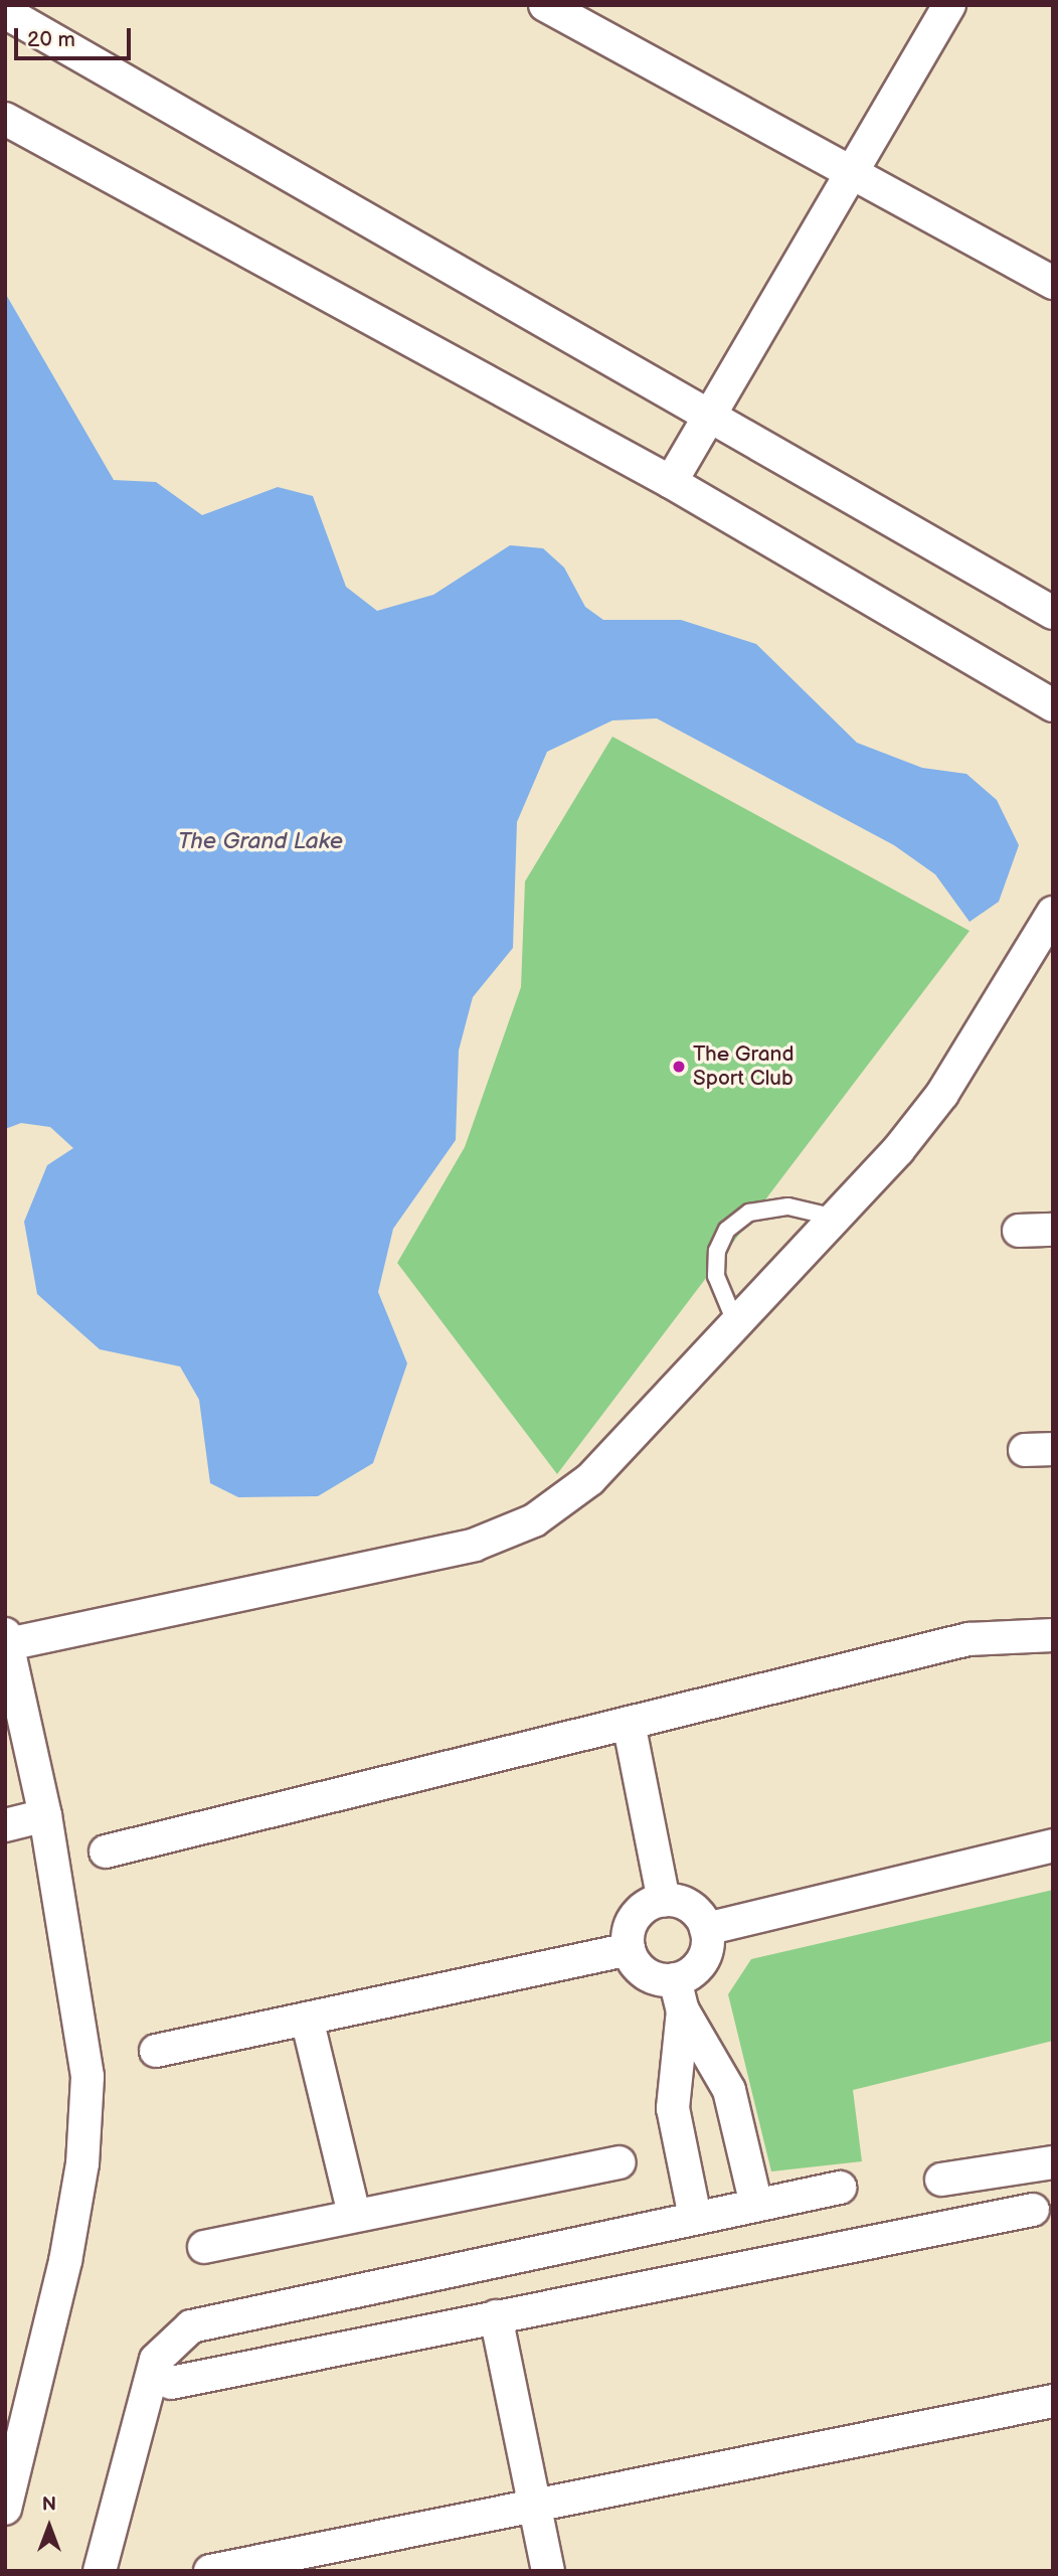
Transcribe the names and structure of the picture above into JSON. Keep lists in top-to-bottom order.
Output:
{
  "water": ["The Grand Lake"],
  "places": ["The Grand Sport Club"],
  "scale_bar": "20 m",
  "north": "top"
}
